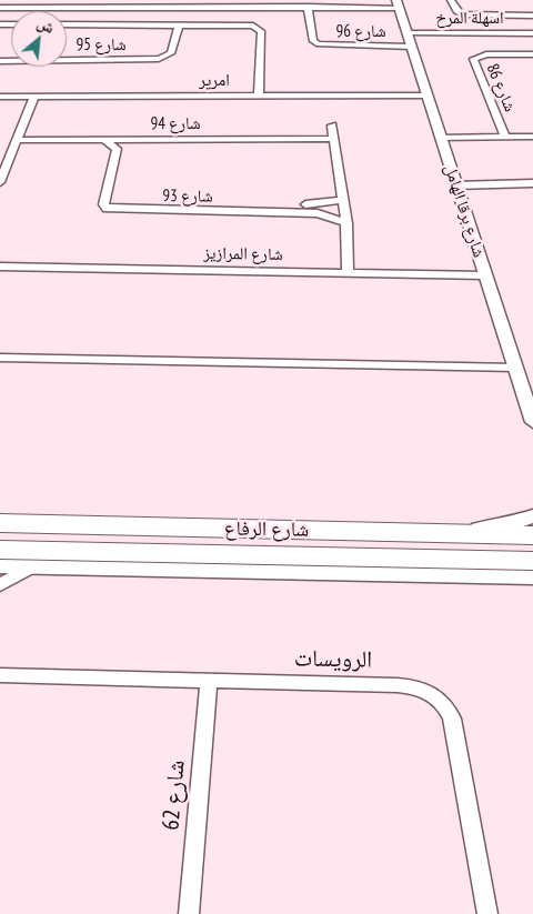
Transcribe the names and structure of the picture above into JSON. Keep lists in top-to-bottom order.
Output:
{
  "streets": {
    "main road": ["شارع الرفاع"],
    "street": [
      "اسهلة المرخ",
      "شارع 96",
      "شارع 95",
      "امرير",
      "شارع 86",
      "شارع 94",
      "شارع 93",
      "شارع برقا الهامل",
      "شارع المرازيز",
      "الرويسات",
      "شارع 62"
    ]
  },
  "crossings": [
    ["اسهلة المرخ", "شارع 86"],
    ["اسهلة المرخ", "شارع برقا الهامل"],
    ["شارع 96", "شارع برقا الهامل"],
    ["شارع 95", "امرير"],
    ["امرير", "شارع برقا الهامل"],
    ["شارع 94", "شارع 93"],
    ["شارع برقا الهامل", "شارع المرازيز"],
    ["الرويسات", "شارع 62"]
  ],
  "north": "top right"
}
